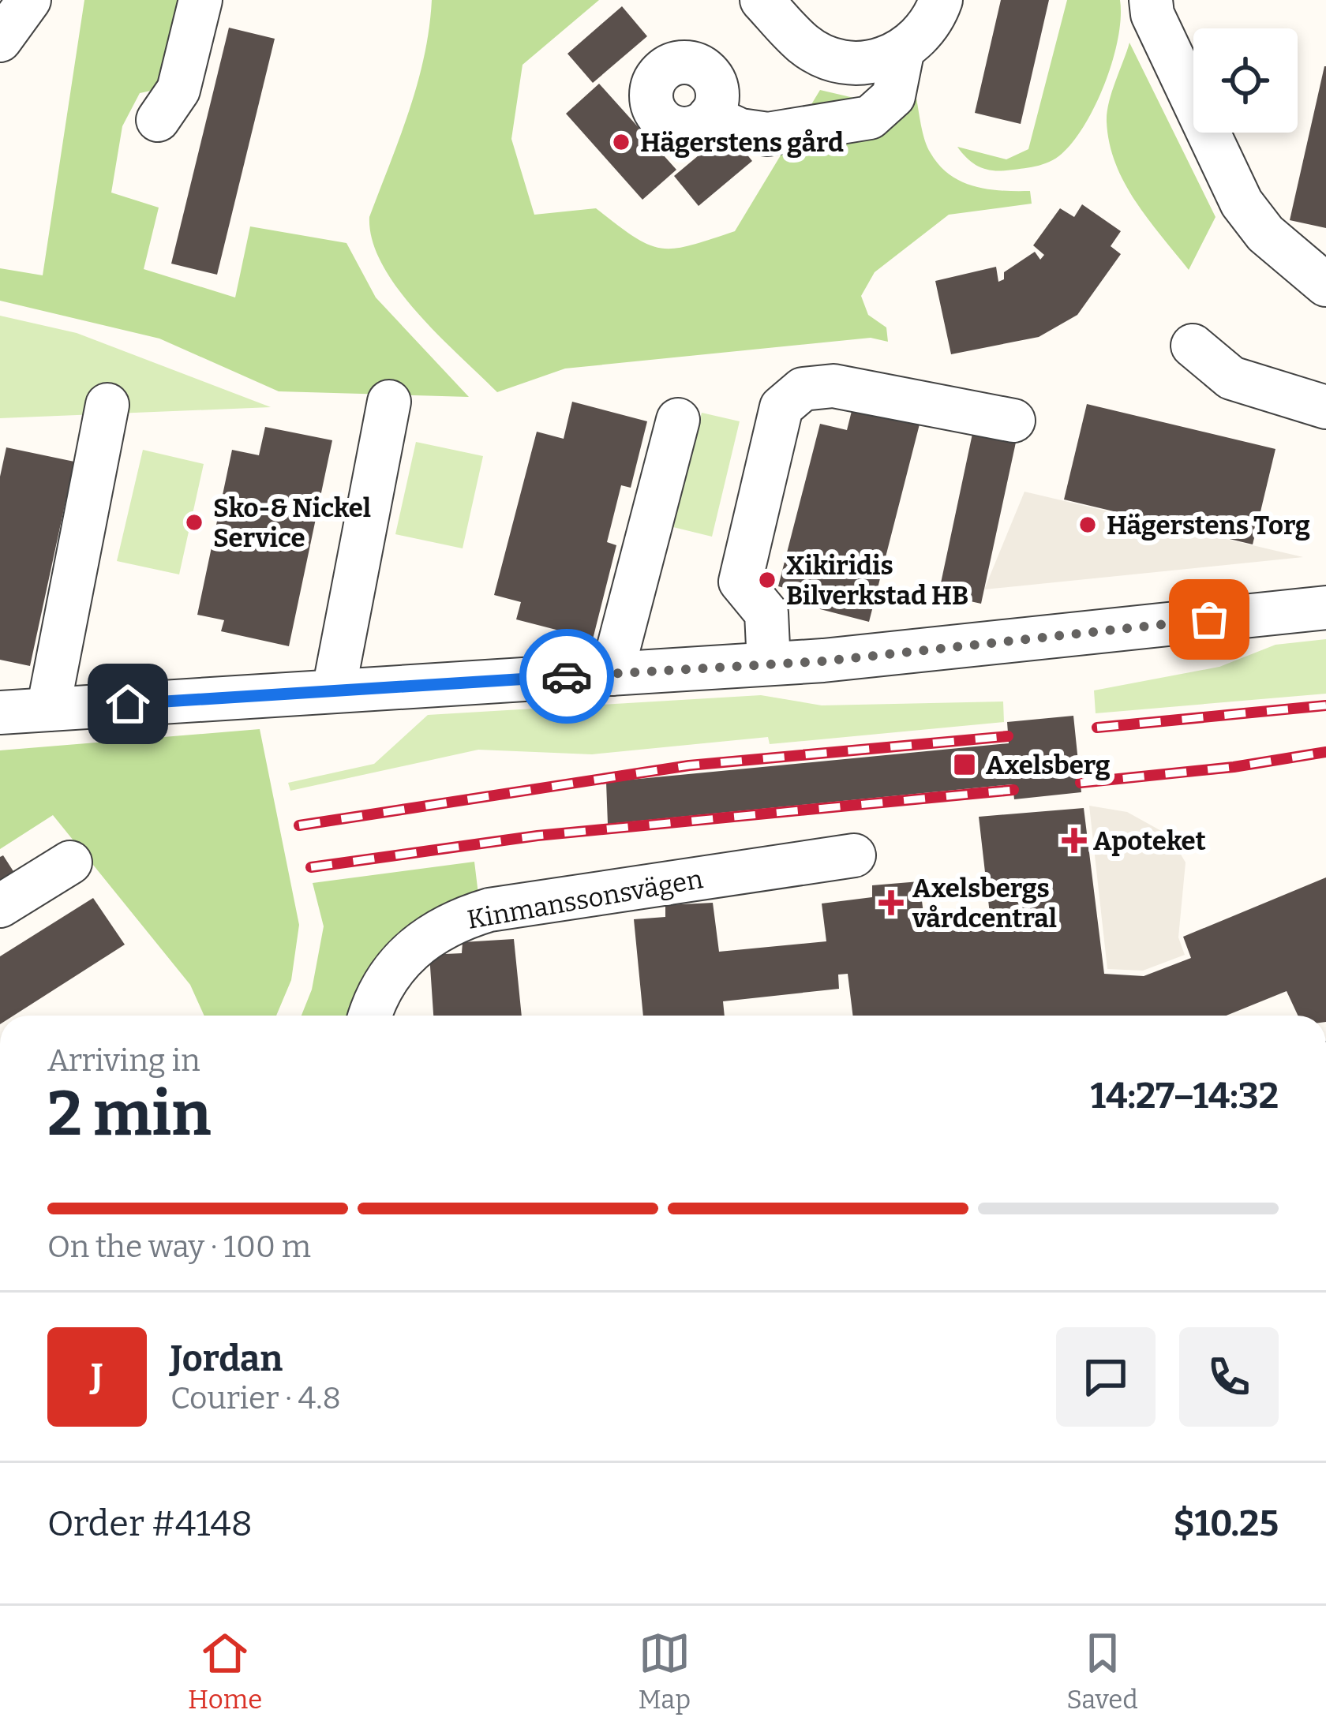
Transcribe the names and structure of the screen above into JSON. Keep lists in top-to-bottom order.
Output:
{
  "streets": {
    "street": ["Kinmanssonsvägen"]
  },
  "places": {
    "other": [
      "Hägerstens gård",
      "Sko-& Nickel Service",
      "Hägerstens Torg",
      "Xikiridis Bilverkstad HB"
    ],
    "transit": ["Axelsberg"],
    "health": ["Apoteket", "Axelsbergs vårdcentral"]
  },
  "page": {
    "heading": ["2 min", "Arriving in", "14:27–14:32"],
    "panel": [
      "Jordan",
      "Courier · 4.8",
      "Order #4148",
      "$10.25"
    ],
    "bar": "On the way · 100 m",
    "round": "J",
    "tabs": ["Home", "Map", "Saved"]
  }
}
